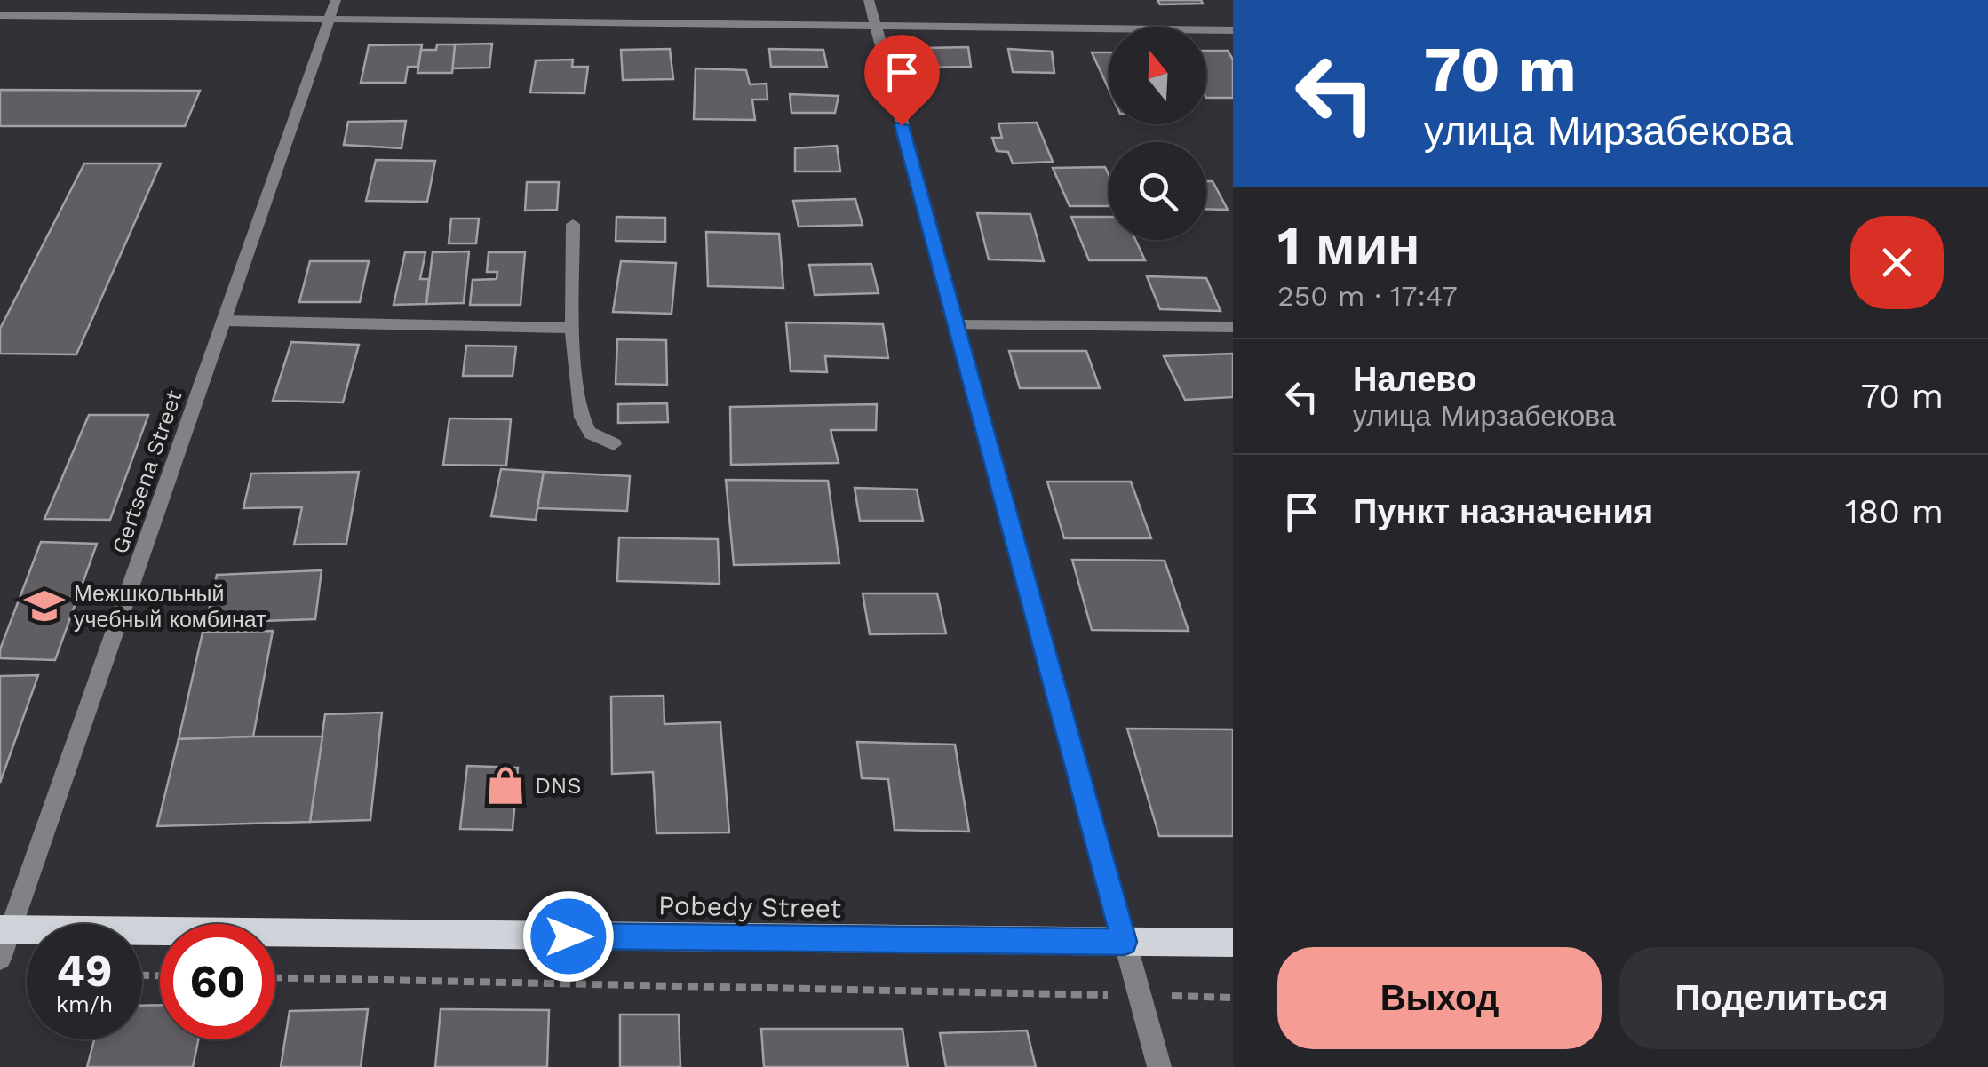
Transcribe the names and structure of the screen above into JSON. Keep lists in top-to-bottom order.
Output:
{
  "streets": {
    "main road": ["Pobedy Street"],
    "street": ["Gertsena Street"]
  },
  "crossings": [
    ["Gertsena Street", "Pobedy Street"]
  ],
  "places": {
    "school or university": ["Межшкольный учебный комбинат"],
    "shop": ["DNS"]
  },
  "north": "top",
  "page": {
    "turn": ["70 m", "улица Мирзабекова"],
    "heading": ["1 мин", "250 m · 17:47"],
    "list": [
      {
        "name": "Налево",
        "note": "улица Мирзабекова",
        "value": "70 m"
      },
      {
        "name": "Пункт назначения",
        "value": "180 m"
      }
    ],
    "speed": "49 km/h",
    "limit": "60",
    "buttons": ["Выход", "Поделиться"]
  }
}
